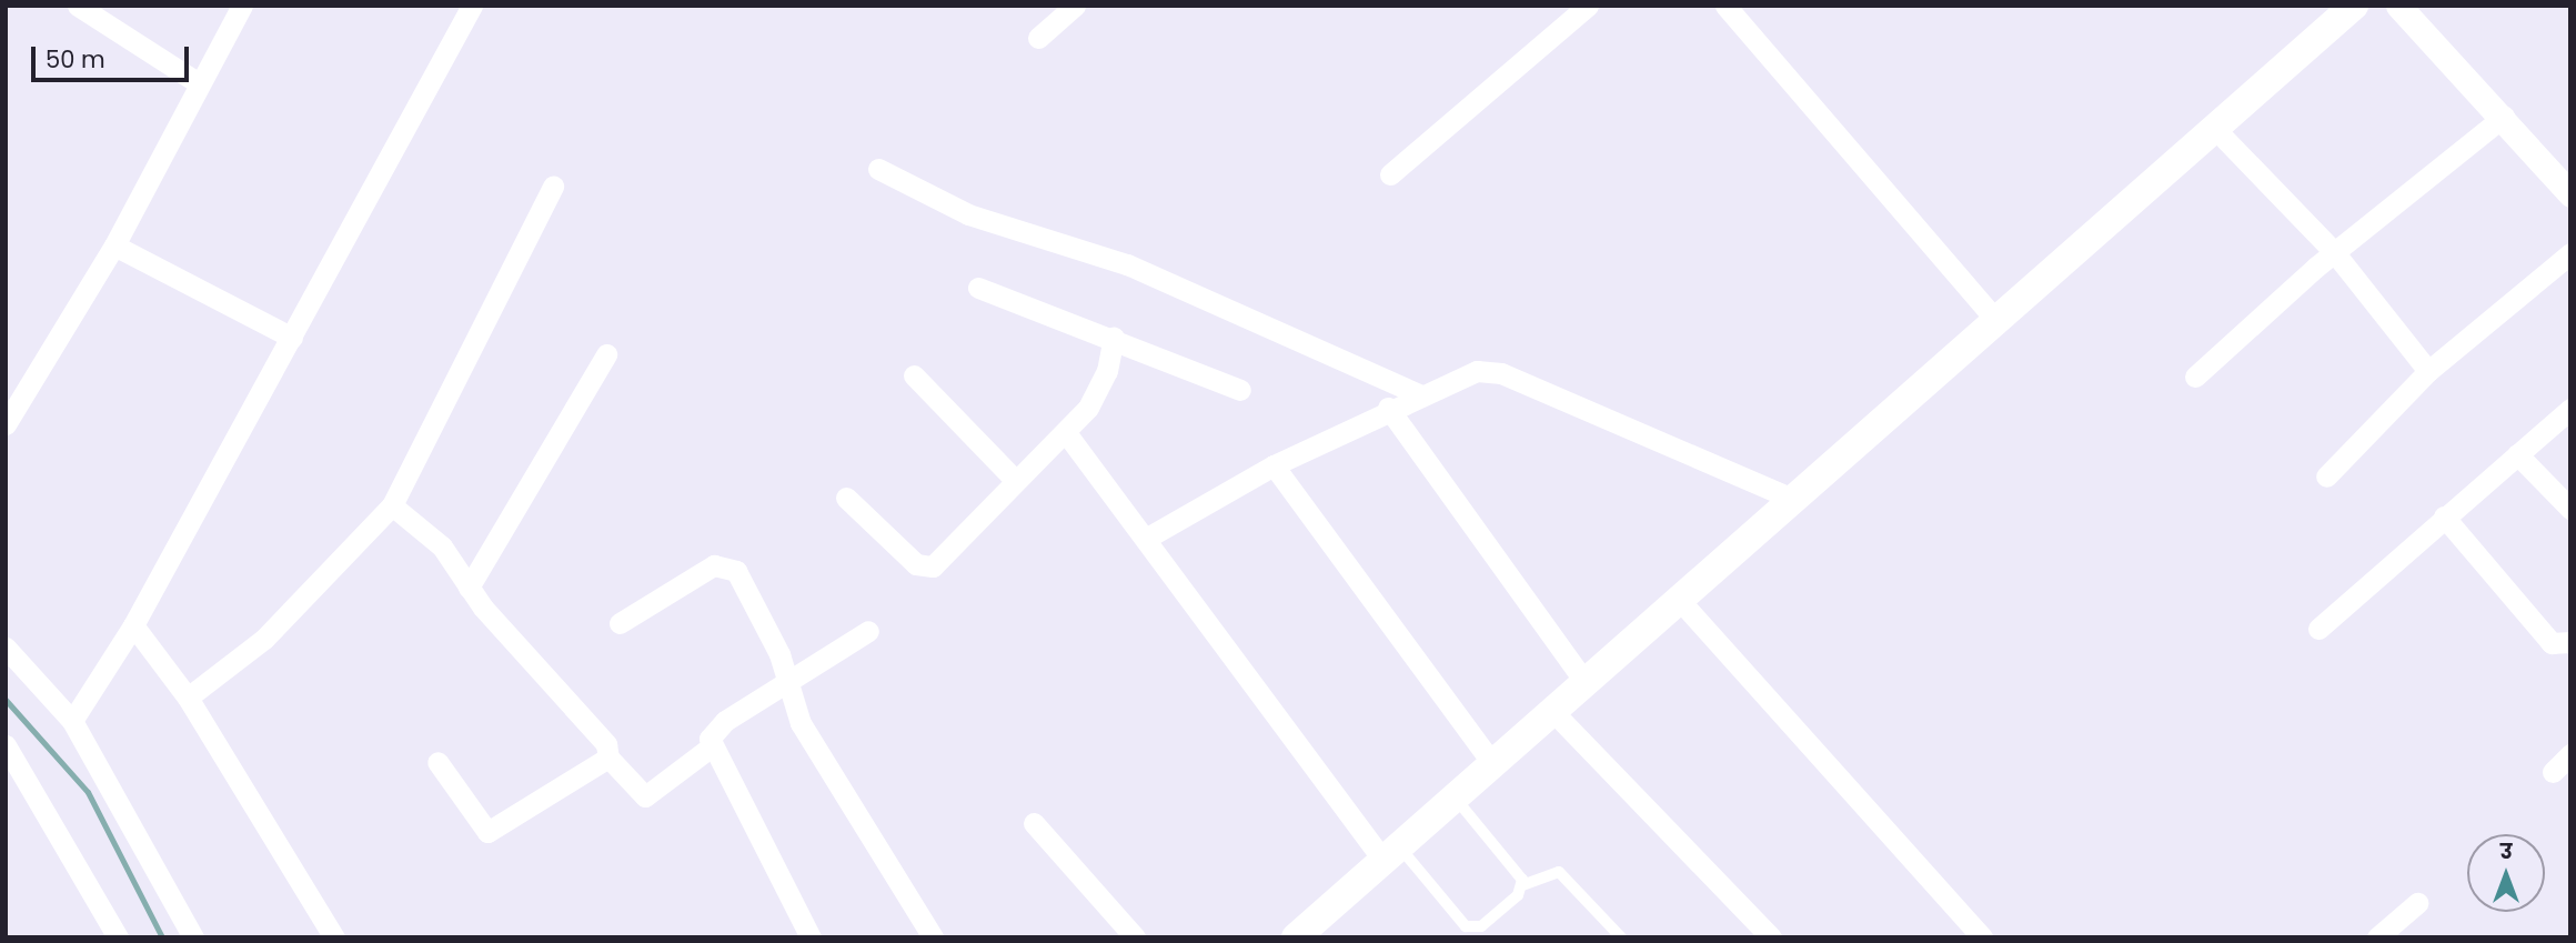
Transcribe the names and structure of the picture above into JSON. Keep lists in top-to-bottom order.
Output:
{
  "scale_bar": "50 m",
  "north": "top"
}
